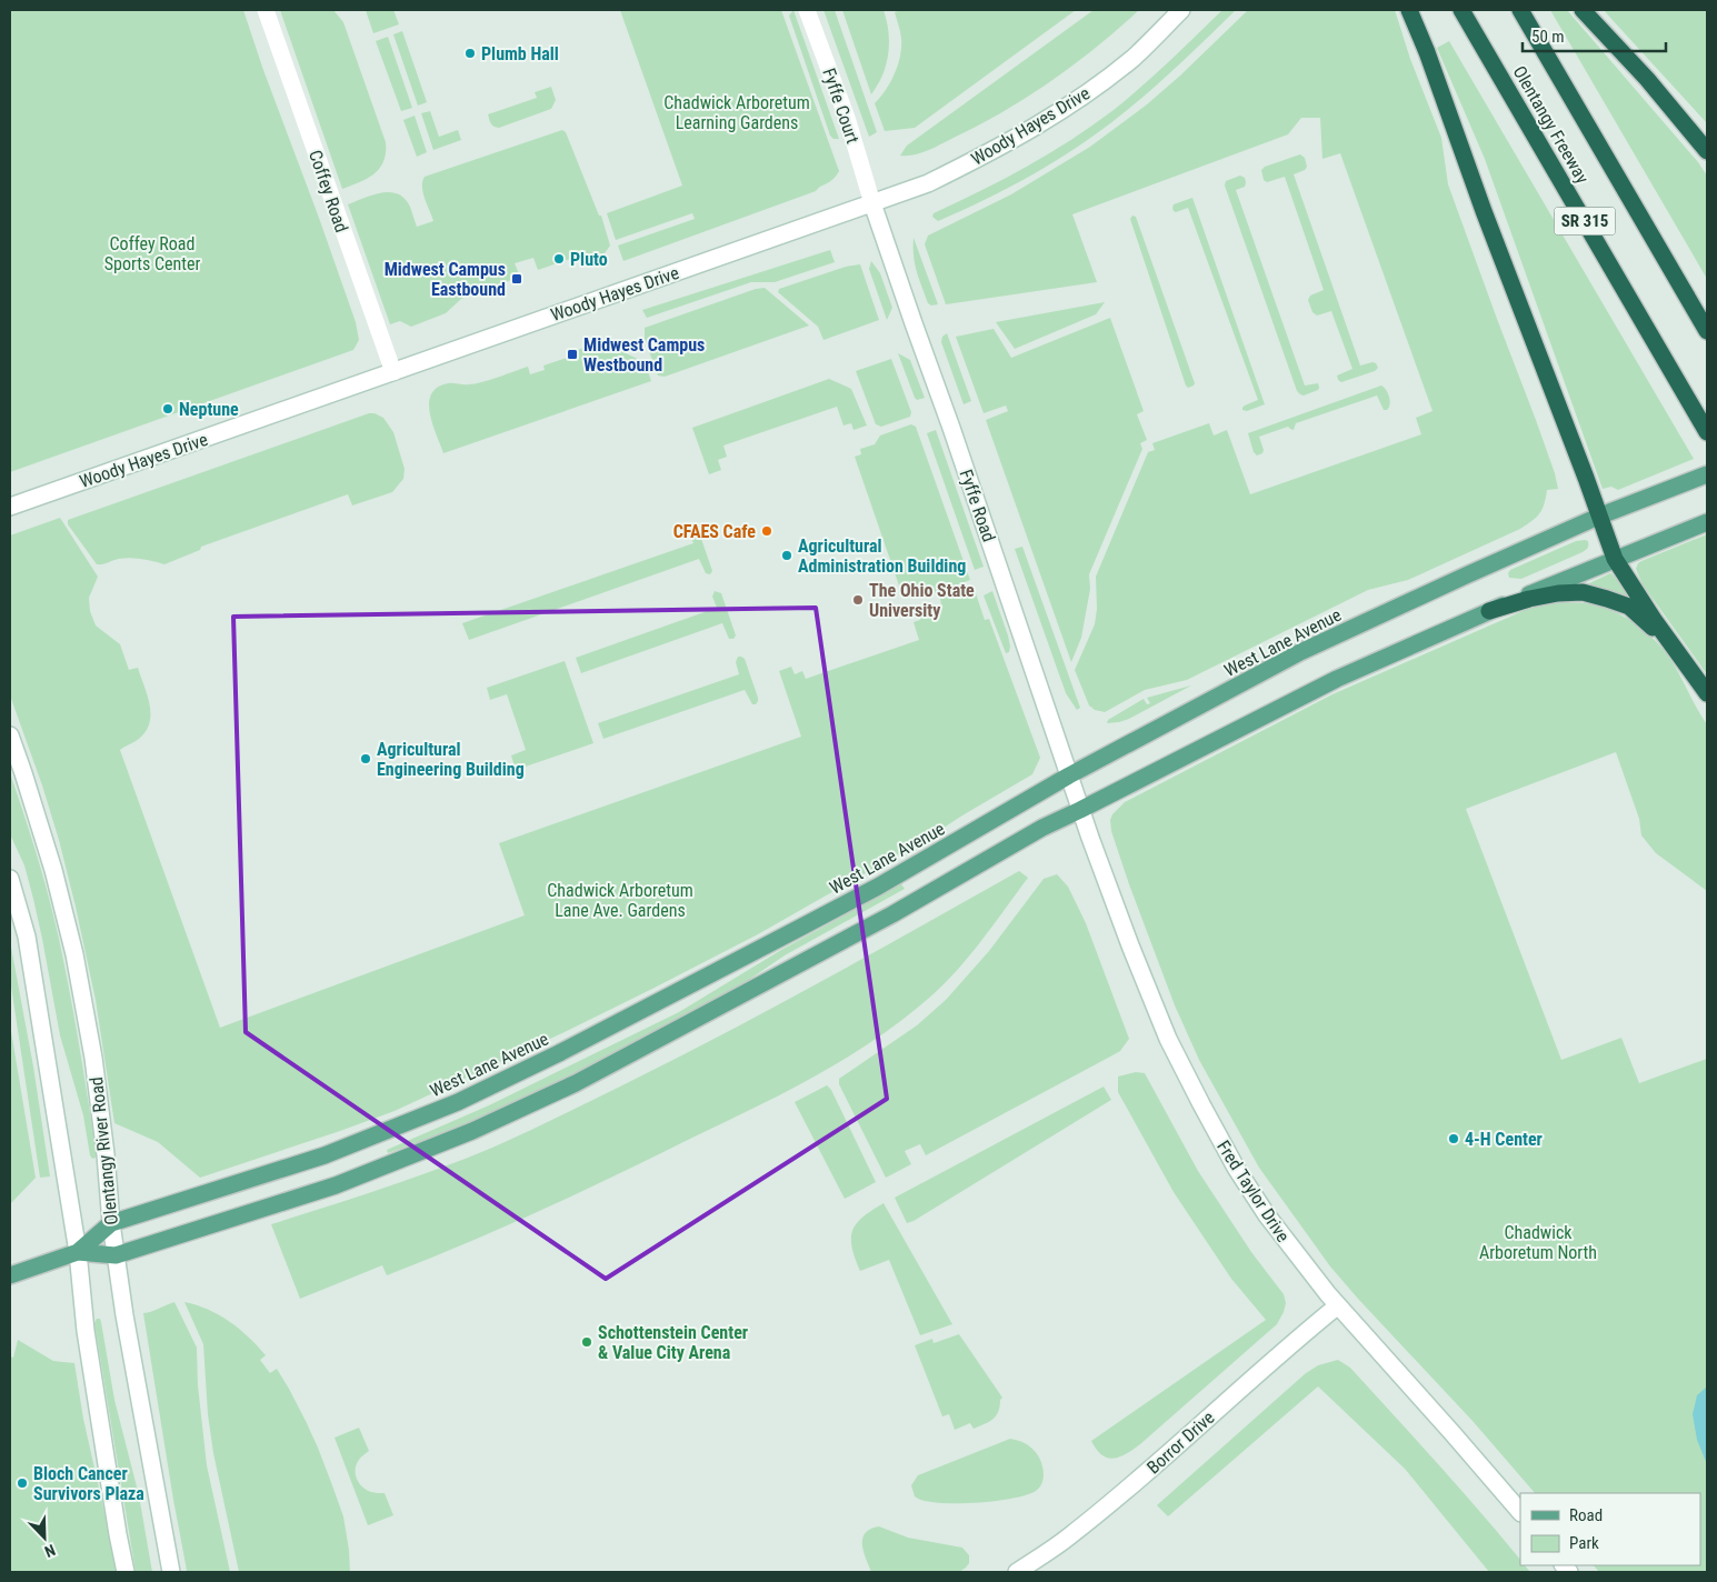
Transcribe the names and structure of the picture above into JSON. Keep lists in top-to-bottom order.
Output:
{
  "streets": {
    "highway": ["Olentangy Freeway", "SR 315"],
    "main road": ["West Lane Avenue"],
    "street": [
      "Fyffe Court",
      "Woody Hayes Drive",
      "Coffey Road",
      "Fyffe Road",
      "Olentangy River Road",
      "Fred Taylor Drive",
      "Borror Drive"
    ]
  },
  "crossings": [
    ["Fyffe Court", "Woody Hayes Drive"],
    ["Fyffe Court", "Fyffe Road"],
    ["Woody Hayes Drive", "Coffey Road"],
    ["Woody Hayes Drive", "Fyffe Road"],
    ["Fyffe Road", "West Lane Avenue"],
    ["Fyffe Road", "Fred Taylor Drive"],
    ["West Lane Avenue", "Olentangy River Road"],
    ["West Lane Avenue", "Fred Taylor Drive"],
    ["Fred Taylor Drive", "Borror Drive"]
  ],
  "parks": [
    "Chadwick Arboretum Learning Gardens",
    "Coffey Road Sports Center",
    "Chadwick Arboretum Lane Ave. Gardens",
    "Chadwick Arboretum North"
  ],
  "places": {
    "other": [
      "Plumb Hall",
      "Pluto",
      "Neptune",
      "CFAES Cafe",
      "Agricultural Administration Building",
      "The Ohio State University",
      "Agricultural Engineering Building",
      "4-H Center",
      "Schottenstein Center & Value City Arena",
      "Bloch Cancer Survivors Plaza"
    ],
    "transit": ["Midwest Campus Eastbound", "Midwest Campus Westbound"]
  },
  "legend": ["Road", "Park"],
  "scale_bar": "50 m",
  "north": "bottom right"
}
